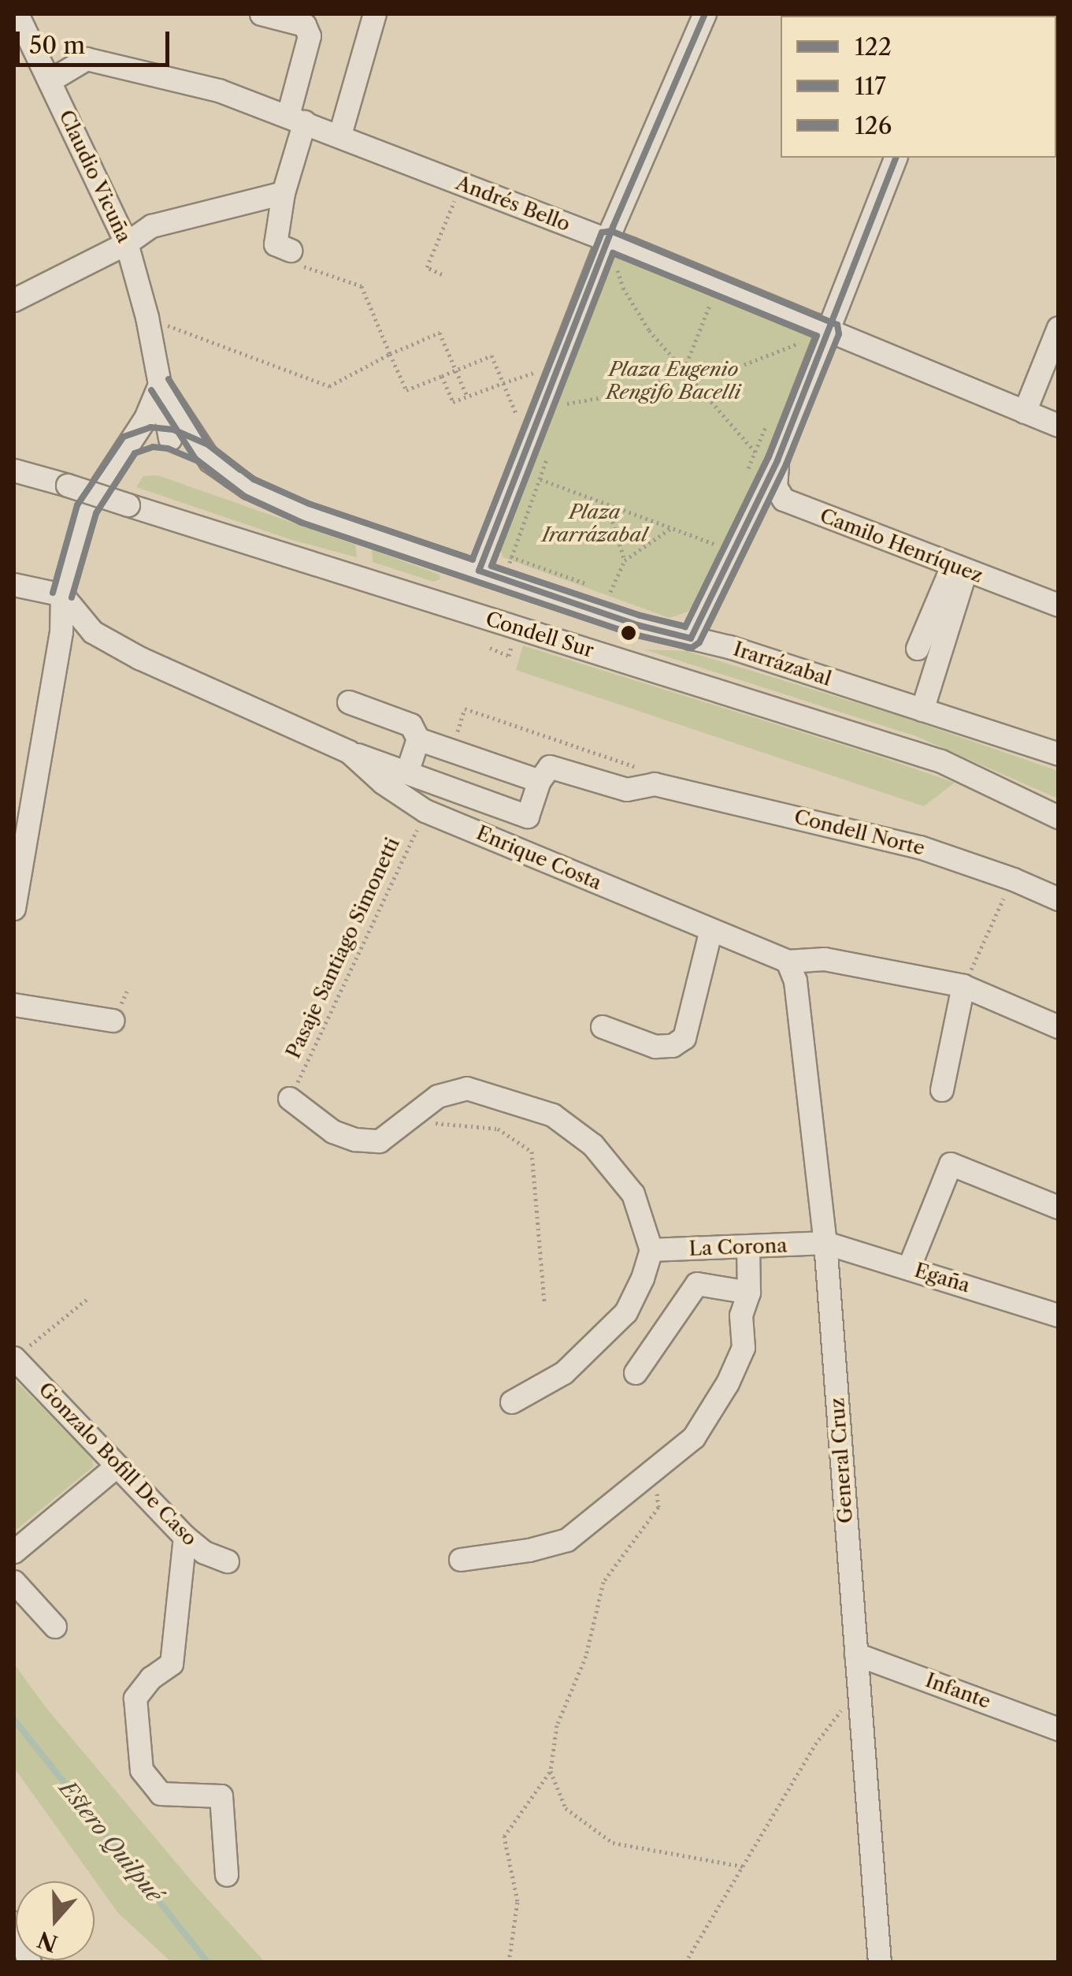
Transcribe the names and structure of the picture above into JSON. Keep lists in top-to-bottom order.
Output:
{
  "streets": {
    "street": [
      "Claudio Vicuña",
      "Andrés Bello",
      "Camilo Henríquez",
      "Condell Sur",
      "Irarrázabal",
      "Condell Norte",
      "Enrique Costa",
      "La Corona",
      "Egaña",
      "General Cruz",
      "Gonzalo Bofill De Caso",
      "Infante"
    ],
    "path": ["Pasaje Santiago Simonetti"]
  },
  "crossings": [
    ["Claudio Vicuña", "Andrés Bello"],
    ["Claudio Vicuña", "Irarrázabal"],
    ["Enrique Costa", "Pasaje Santiago Simonetti"],
    ["Enrique Costa", "General Cruz"],
    ["La Corona", "Egaña"],
    ["La Corona", "General Cruz"],
    ["Egaña", "General Cruz"],
    ["General Cruz", "Infante"]
  ],
  "water": ["Estero Quilpué"],
  "parks": ["Plaza Eugenio Rengifo Bacelli", "Plaza Irarrázabal"],
  "lines": ["transit line 122", "transit line 117", "transit line 126"],
  "legend": ["122", "117", "126"],
  "scale_bar": "50 m",
  "north": "bottom"
}
